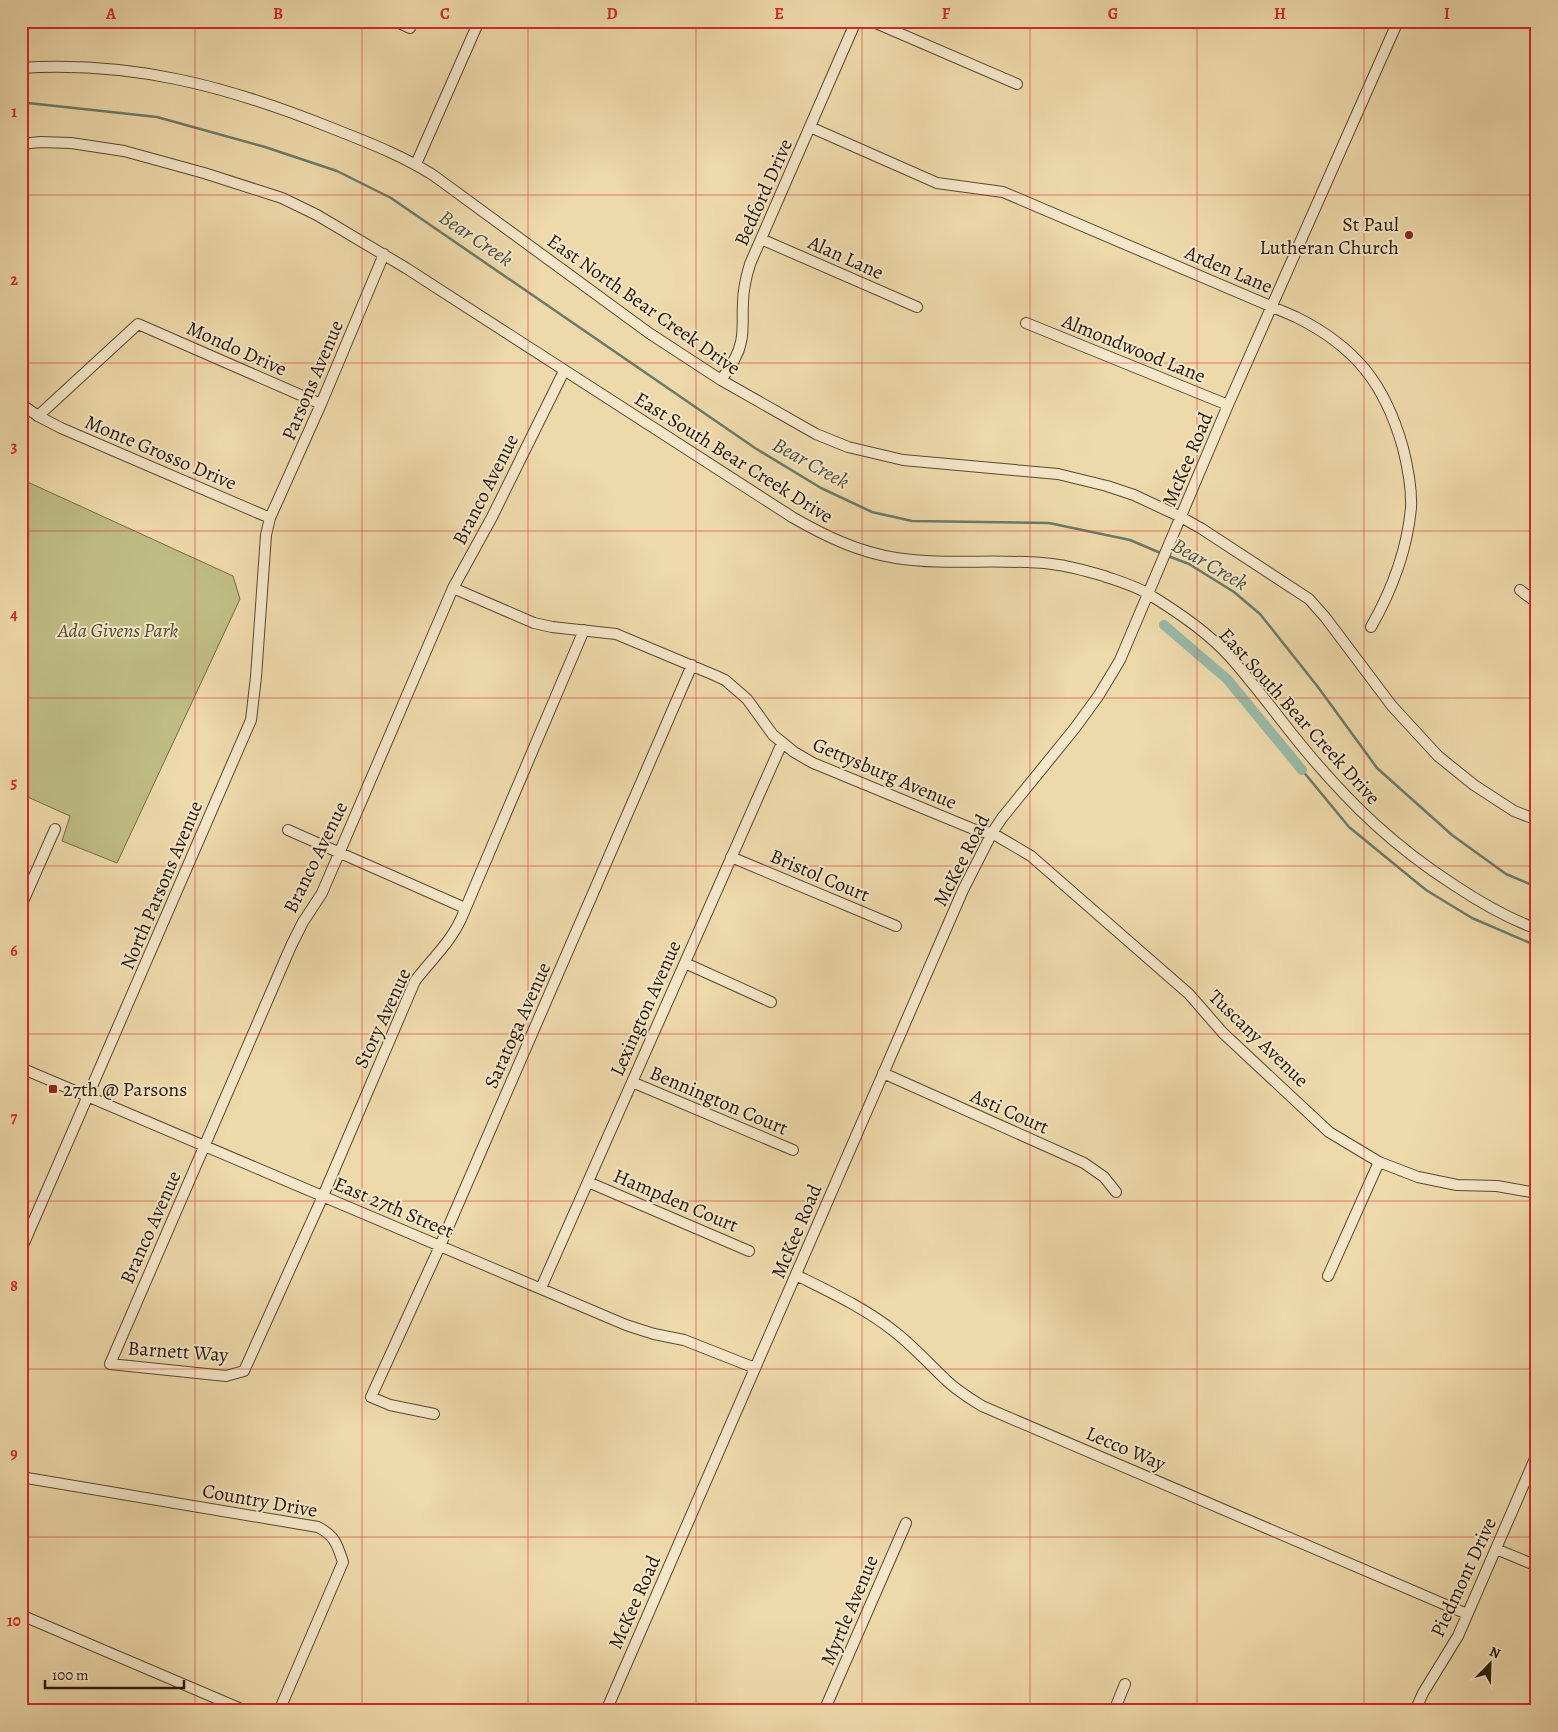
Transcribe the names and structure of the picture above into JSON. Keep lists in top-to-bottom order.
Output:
{
  "streets": {
    "street": [
      "Bedford Drive",
      "Alan Lane",
      "Arden Lane",
      "East North Bear Creek Drive",
      "Mondo Drive",
      "Almondwood Lane",
      "Parsons Avenue",
      "Monte Grosso Drive",
      "East South Bear Creek Drive",
      "McKee Road",
      "Branco Avenue",
      "Gettysburg Avenue",
      "Bristol Court",
      "North Parsons Avenue",
      "Lexington Avenue",
      "Story Avenue",
      "Saratoga Avenue",
      "Tuscany Avenue",
      "Bennington Court",
      "Asti Court",
      "Hampden Court",
      "East 27th Street",
      "Barnett Way",
      "Lecco Way",
      "Country Drive",
      "Piedmont Drive",
      "Myrtle Avenue"
    ]
  },
  "crossings": [
    ["Bedford Drive", "Alan Lane"],
    ["Bedford Drive", "Arden Lane"],
    ["Bedford Drive", "East North Bear Creek Drive"],
    ["Arden Lane", "McKee Road"],
    ["East North Bear Creek Drive", "McKee Road"],
    ["Mondo Drive", "Parsons Avenue"],
    ["Mondo Drive", "Monte Grosso Drive"],
    ["Almondwood Lane", "McKee Road"],
    ["Parsons Avenue", "Monte Grosso Drive"],
    ["Parsons Avenue", "East South Bear Creek Drive"],
    ["Parsons Avenue", "North Parsons Avenue"],
    ["Monte Grosso Drive", "North Parsons Avenue"],
    ["East South Bear Creek Drive", "McKee Road"],
    ["East South Bear Creek Drive", "Branco Avenue"],
    ["McKee Road", "Gettysburg Avenue"],
    ["McKee Road", "Tuscany Avenue"],
    ["McKee Road", "Asti Court"],
    ["McKee Road", "East 27th Street"],
    ["McKee Road", "Lecco Way"],
    ["Branco Avenue", "Gettysburg Avenue"],
    ["Branco Avenue", "East 27th Street"],
    ["Branco Avenue", "Barnett Way"],
    ["Gettysburg Avenue", "Lexington Avenue"],
    ["Gettysburg Avenue", "Story Avenue"],
    ["Gettysburg Avenue", "Saratoga Avenue"],
    ["Gettysburg Avenue", "Tuscany Avenue"],
    ["Bristol Court", "Lexington Avenue"],
    ["North Parsons Avenue", "East 27th Street"],
    ["Lexington Avenue", "Bennington Court"],
    ["Lexington Avenue", "Hampden Court"],
    ["Lexington Avenue", "East 27th Street"],
    ["Story Avenue", "East 27th Street"],
    ["Story Avenue", "Barnett Way"],
    ["Saratoga Avenue", "East 27th Street"],
    ["Lecco Way", "Piedmont Drive"]
  ],
  "water": ["Bear Creek"],
  "parks": ["Ada Givens Park"],
  "places": {
    "other": ["St Paul Lutheran Church"],
    "transit": ["27th @ Parsons"]
  },
  "scale_bar": "100 m",
  "north": "top right",
  "grid": {
    "columns": [
      "A",
      "B",
      "C",
      "D",
      "E",
      "F",
      "G",
      "H",
      "I"
    ],
    "rows": [
      "1",
      "2",
      "3",
      "4",
      "5",
      "6",
      "7",
      "8",
      "9",
      "10"
    ]
  }
}
